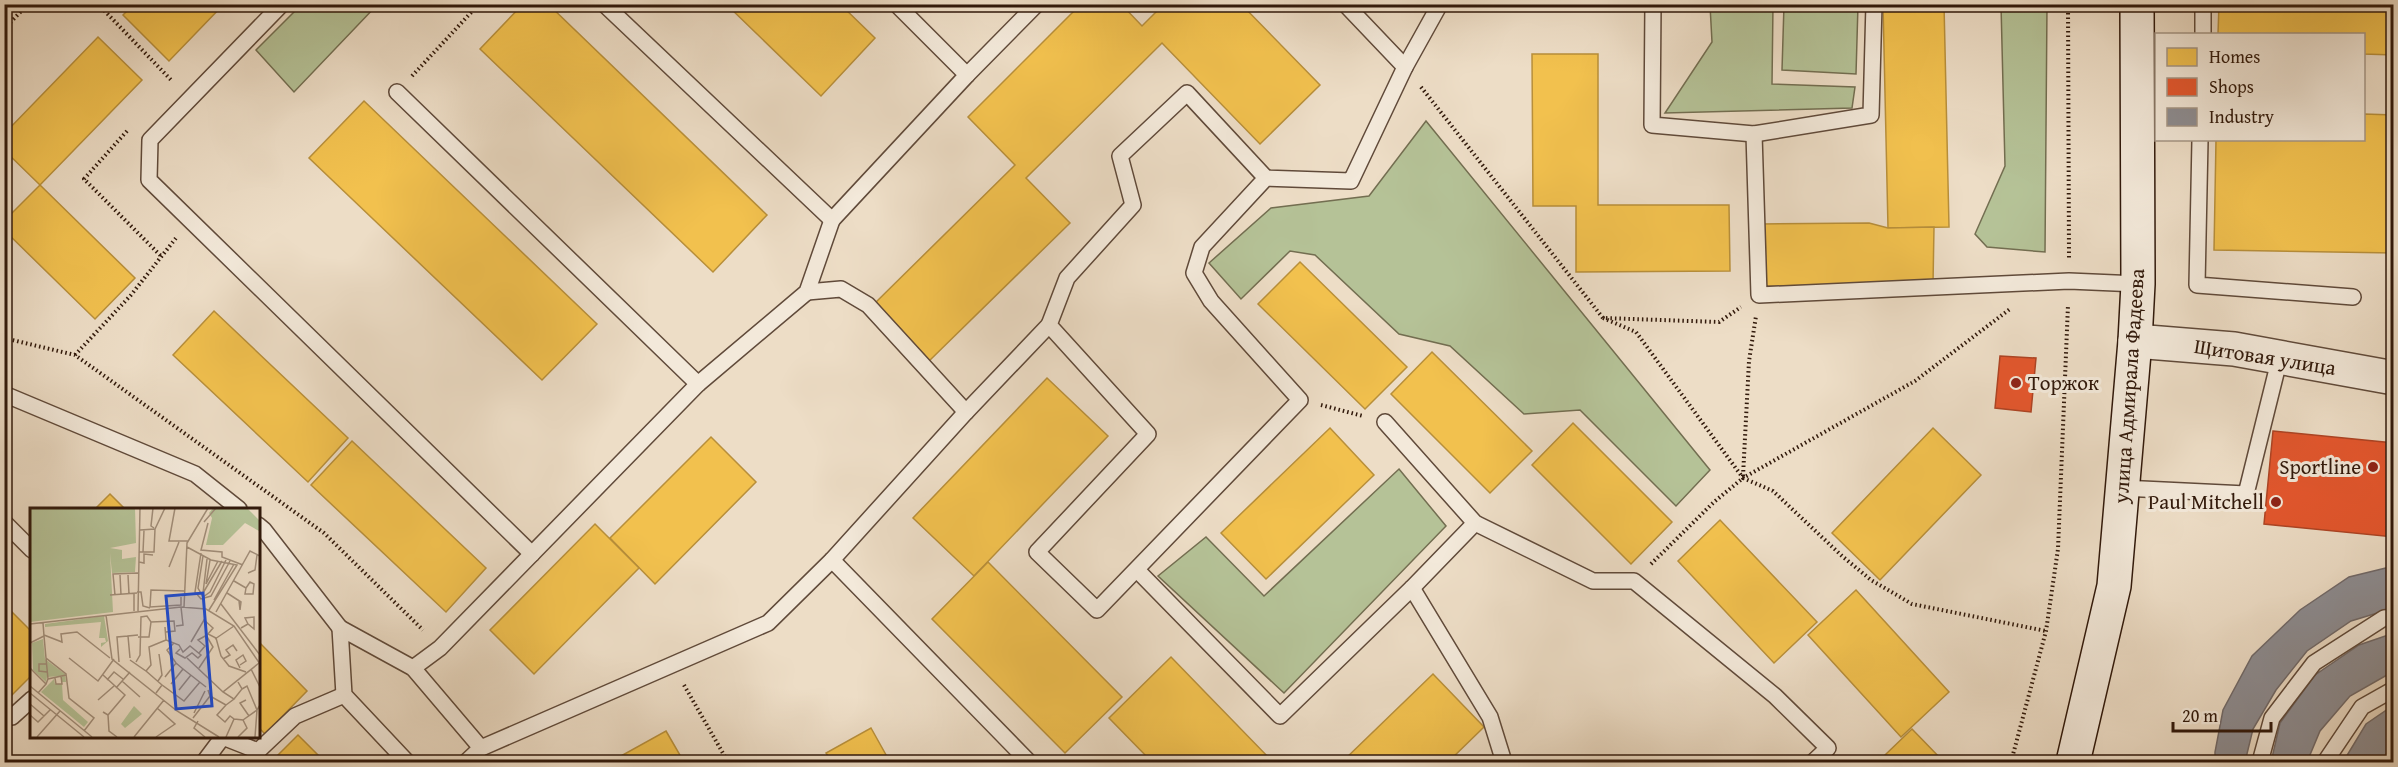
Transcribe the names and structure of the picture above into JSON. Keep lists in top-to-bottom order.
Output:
{
  "streets": {
    "main road": ["Щитовая улица", "улица Адмирала Фадеева"]
  },
  "crossings": [
    ["Щитовая улица", "улица Адмирала Фадеева"]
  ],
  "places": ["Торжок", "Sportline", "Paul Mitchell"],
  "legend": ["Homes", "Shops", "Industry"],
  "scale_bar": "20 m"
}
